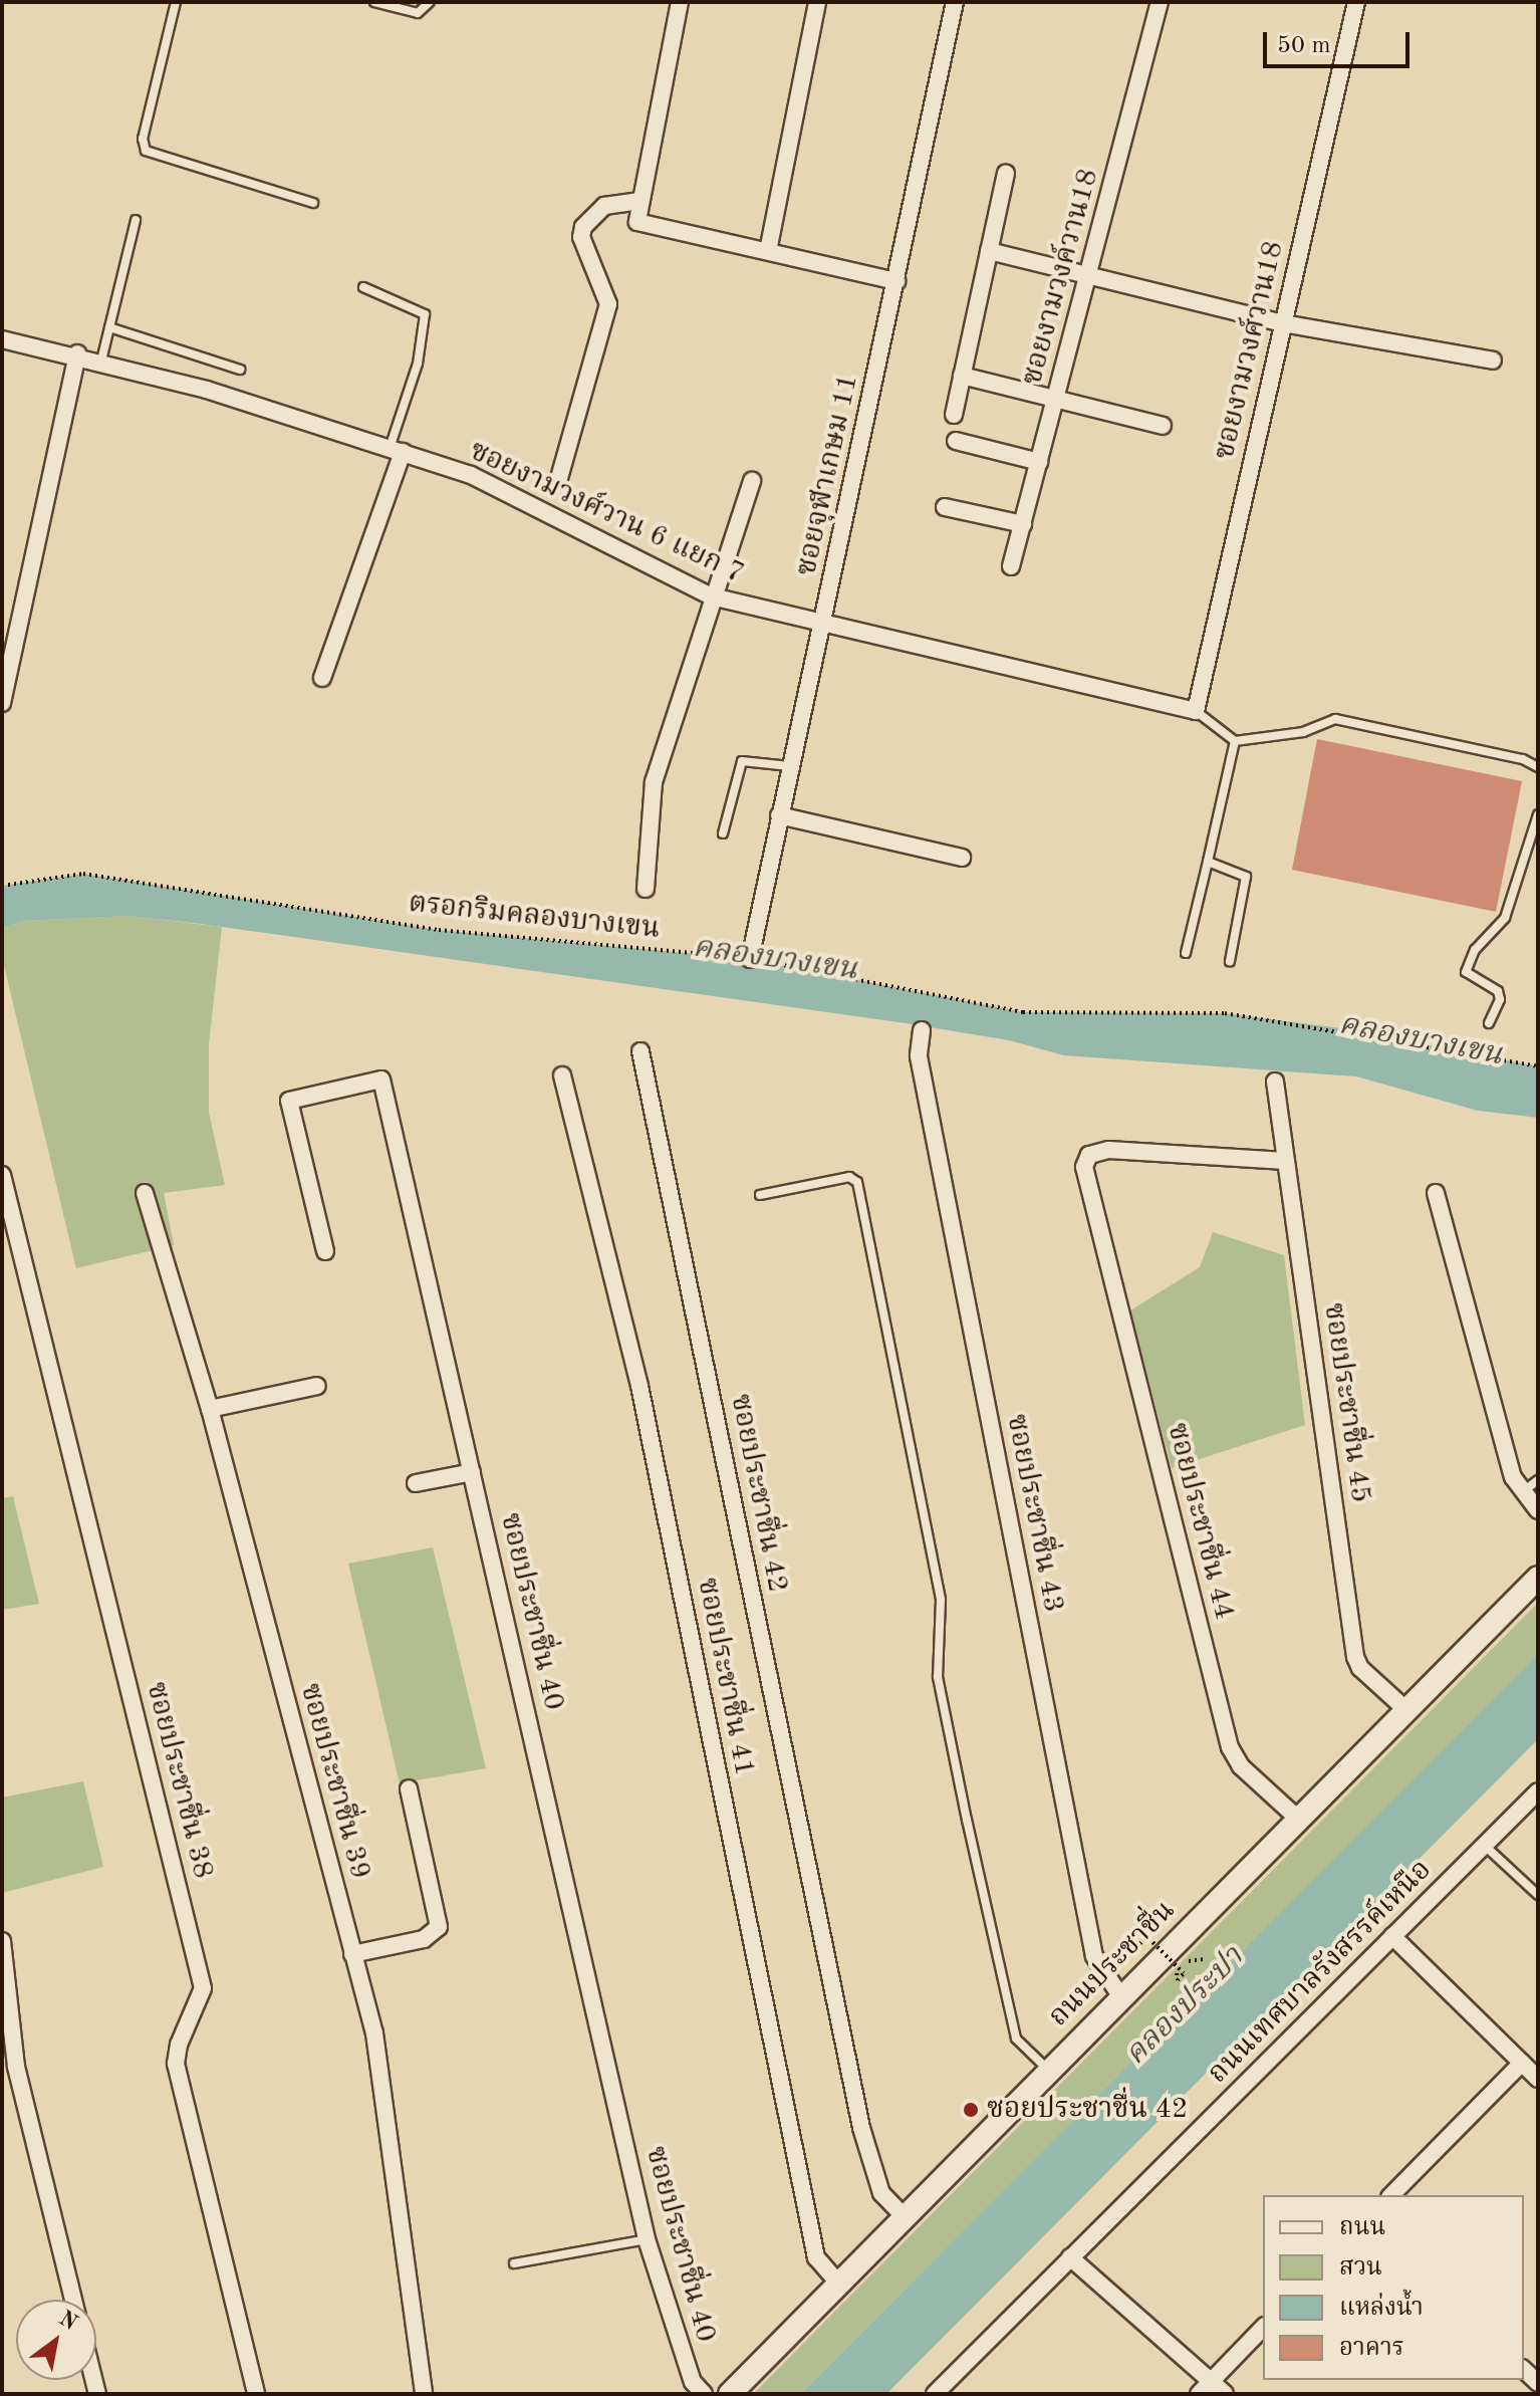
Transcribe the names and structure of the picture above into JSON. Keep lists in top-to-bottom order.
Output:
{
  "streets": {
    "main road": ["ถนนประชาชื่น"],
    "street": [
      "ซอยงามวงค์วาน18",
      "ซอยงามวงศ์วาน18",
      "ซอยจุฬาเกษม 11",
      "ซอยงามวงศ์วาน 6 แยก 7",
      "ซอยประชาชื่น 45",
      "ซอยประชาชื่น 42",
      "ซอยประชาชื่น 43",
      "ซอยประชาชื่น 44",
      "ซอยประชาชื่น 40",
      "ซอยประชาชื่น 41",
      "ซอยประชาชื่น 38",
      "ซอยประชาชื่น 39",
      "ถนนเทศบาลรังสรรค์เหนือ"
    ],
    "path": ["ตรอกริมคลองบางเขน"]
  },
  "crossings": [
    ["ซอยงามวงศ์วาน18", "ซอยงามวงศ์วาน 6 แยก 7"],
    ["ซอยจุฬาเกษม 11", "ซอยงามวงศ์วาน 6 แยก 7"],
    ["ซอยจุฬาเกษม 11", "ตรอกริมคลองบางเขน"],
    ["ซอยประชาชื่น 45", "ซอยประชาชื่น 44"],
    ["ซอยประชาชื่น 45", "ถนนประชาชื่น"],
    ["ซอยประชาชื่น 42", "ถนนประชาชื่น"],
    ["ซอยประชาชื่น 43", "ถนนประชาชื่น"],
    ["ซอยประชาชื่น 44", "ถนนประชาชื่น"],
    ["ซอยประชาชื่น 41", "ถนนประชาชื่น"]
  ],
  "water": ["คลองบางเขน", "คลองประปา"],
  "places": ["ซอยประชาชื่น 42"],
  "legend": [
    "ถนน",
    "สวน",
    "แหล่งน้ำ",
    "อาคาร"
  ],
  "scale_bar": "50 m",
  "north": "top right"
}
